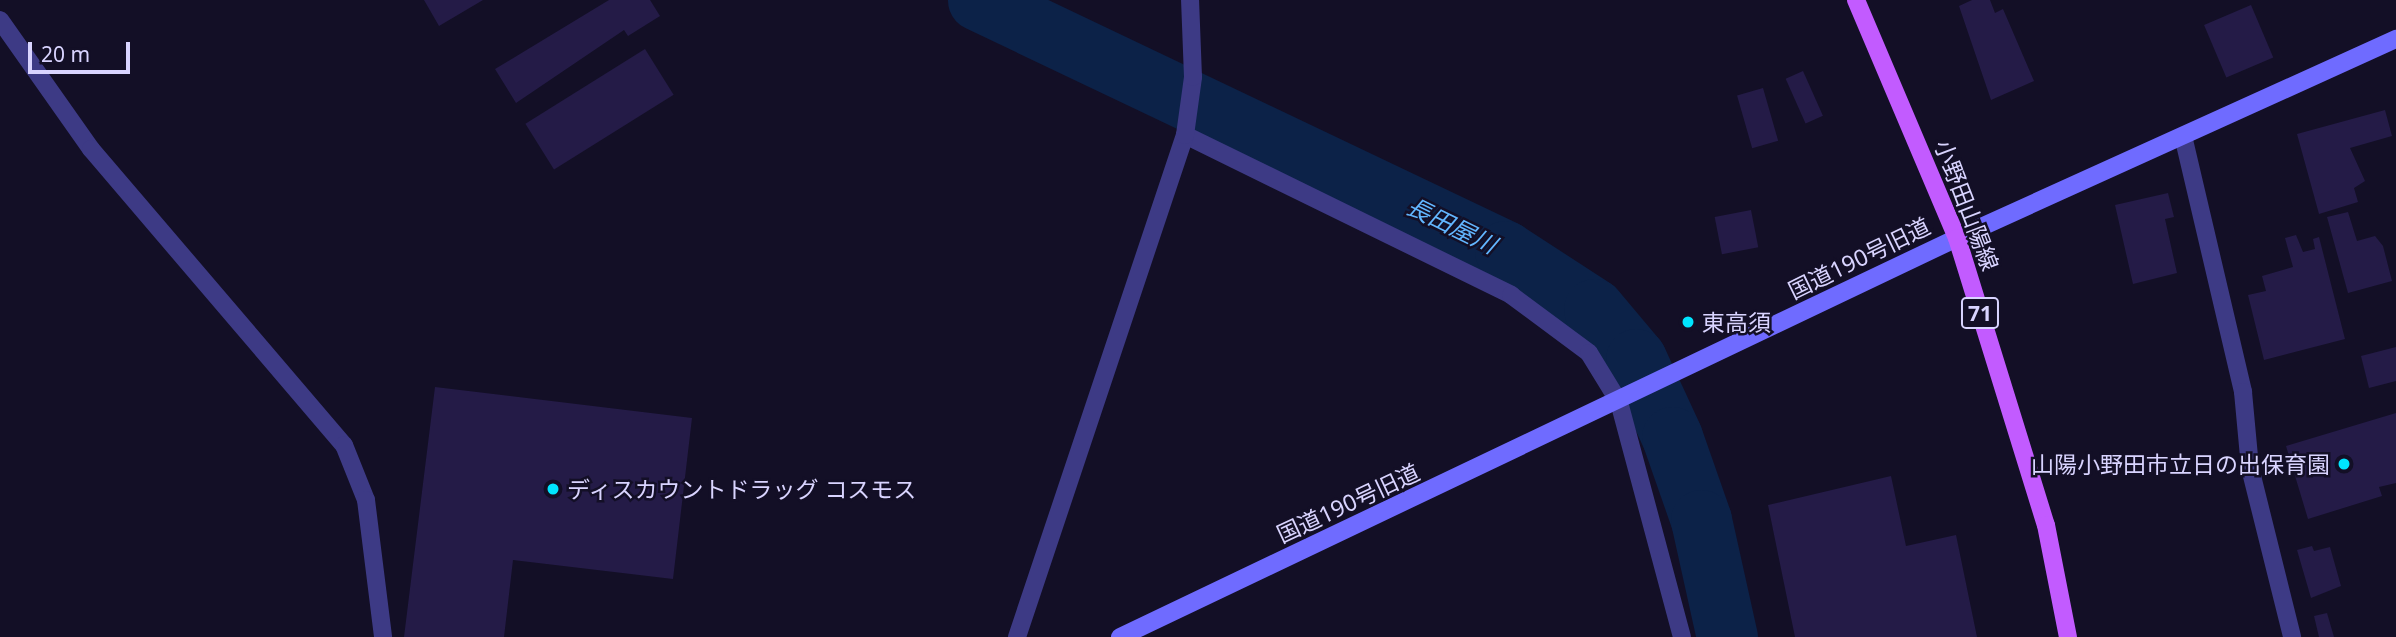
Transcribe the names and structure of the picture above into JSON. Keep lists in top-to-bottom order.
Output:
{
  "streets": {
    "main road": ["小野田山陽線", "71"],
    "street": ["国道190号旧道"]
  },
  "crossings": [
    ["小野田山陽線", "国道190号旧道"]
  ],
  "water": ["長田屋川"],
  "places": ["東高須", "山陽小野田市立日の出保育園", "ディスカウントドラッグ コスモス"],
  "scale_bar": "20 m"
}
